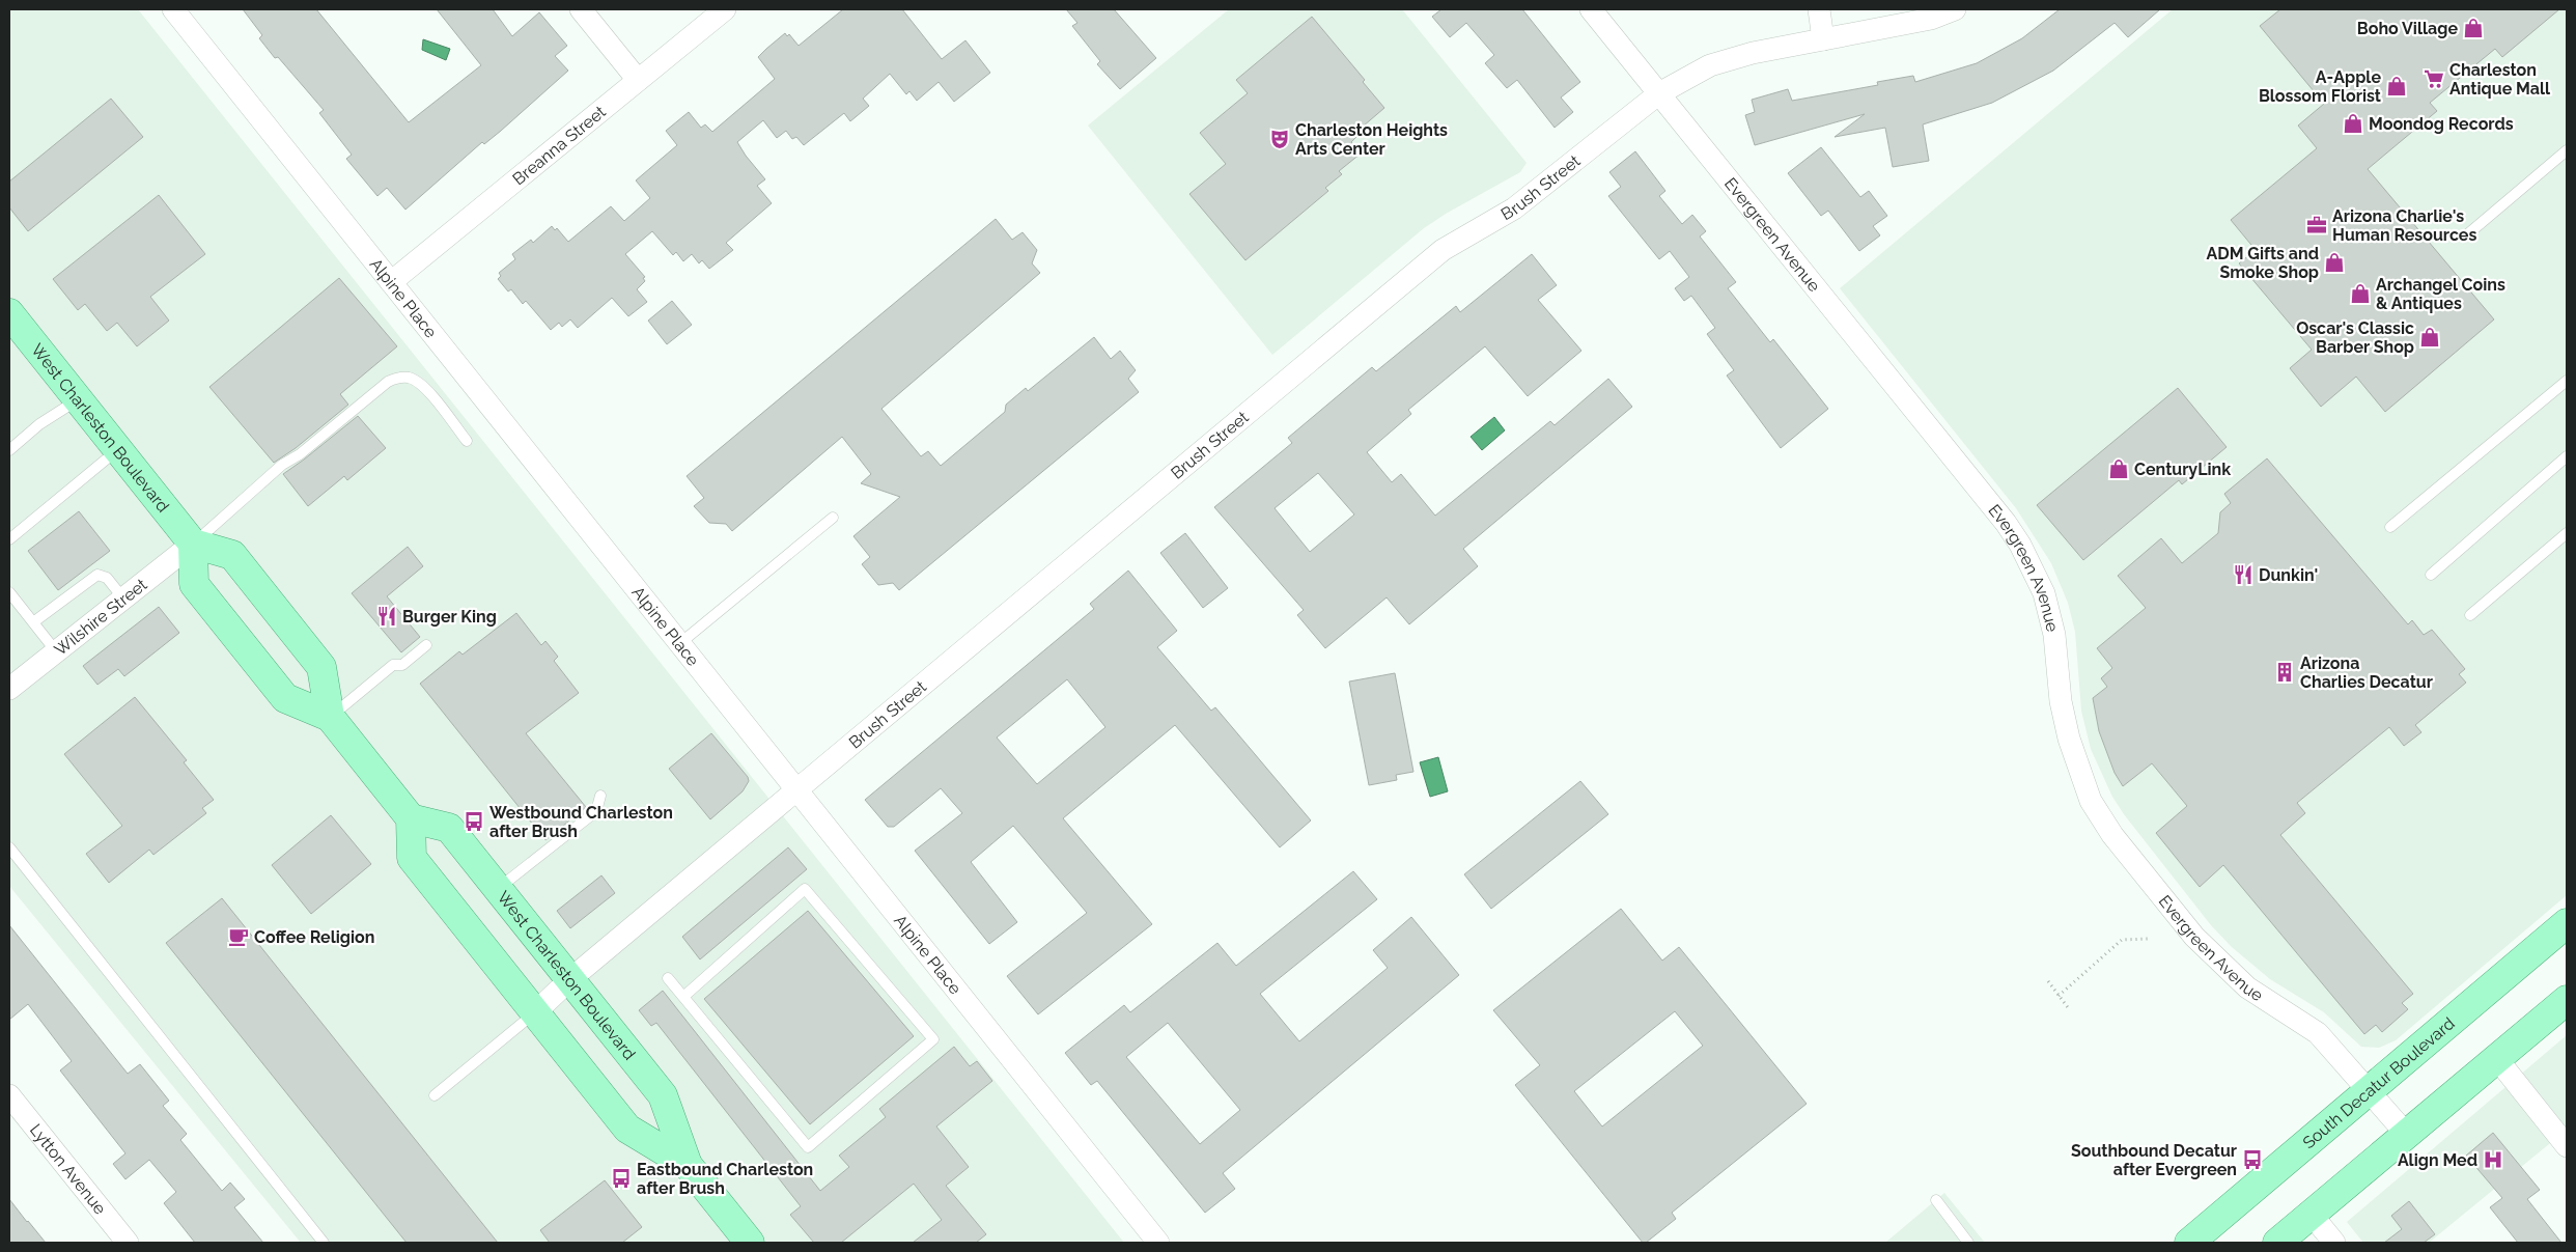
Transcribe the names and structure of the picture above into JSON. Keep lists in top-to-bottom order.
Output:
{
  "streets": {
    "main road": ["West Charleston Boulevard", "South Decatur Boulevard"],
    "street": [
      "Breanna Street",
      "Brush Street",
      "Evergreen Avenue",
      "Alpine Place",
      "Wilshire Street",
      "Lytton Avenue"
    ]
  },
  "crossings": [
    ["Breanna Street", "Alpine Place"],
    ["Brush Street", "Evergreen Avenue"],
    ["Brush Street", "Alpine Place"],
    ["Brush Street", "West Charleston Boulevard"],
    ["Evergreen Avenue", "South Decatur Boulevard"],
    ["West Charleston Boulevard", "Wilshire Street"]
  ],
  "places": {
    "shop": [
      "Boho Village",
      "A-Apple Blossom Florist",
      "Moondog Records",
      "ADM Gifts and Smoke Shop",
      "Archangel Coins & Antiques",
      "Oscar's Classic Barber Shop",
      "CenturyLink"
    ],
    "supermarket": ["Charleston Antique Mall"],
    "theatre": ["Charleston Heights Arts Center"],
    "office": ["Arizona Charlie's Human Resources"],
    "restaurant": ["Dunkin'", "Burger King"],
    "building": ["Arizona Charlies Decatur"],
    "bus stop": ["Westbound Charleston after Brush", "Southbound Decatur after Evergreen", "Eastbound Charleston after Brush"],
    "cafe": ["Coffee Religion"],
    "hospital": ["Align Med"]
  }
}
